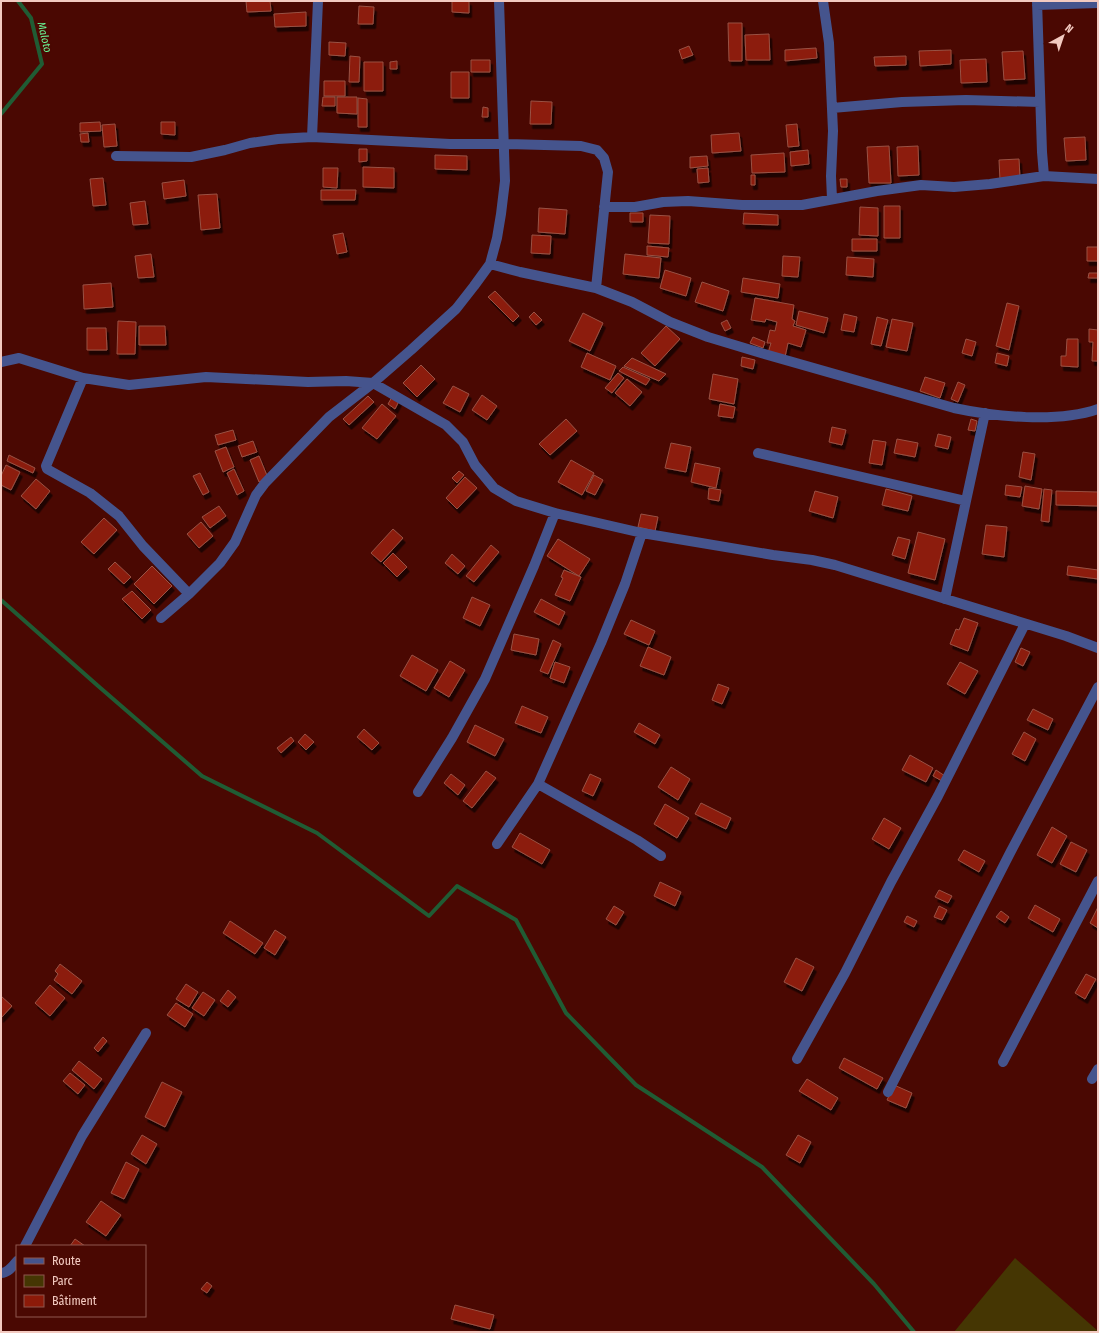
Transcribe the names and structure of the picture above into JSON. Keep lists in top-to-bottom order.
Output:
{
  "water": ["Maloto"],
  "legend": ["Route", "Parc", "Bâtiment"],
  "north": "top right"
}
